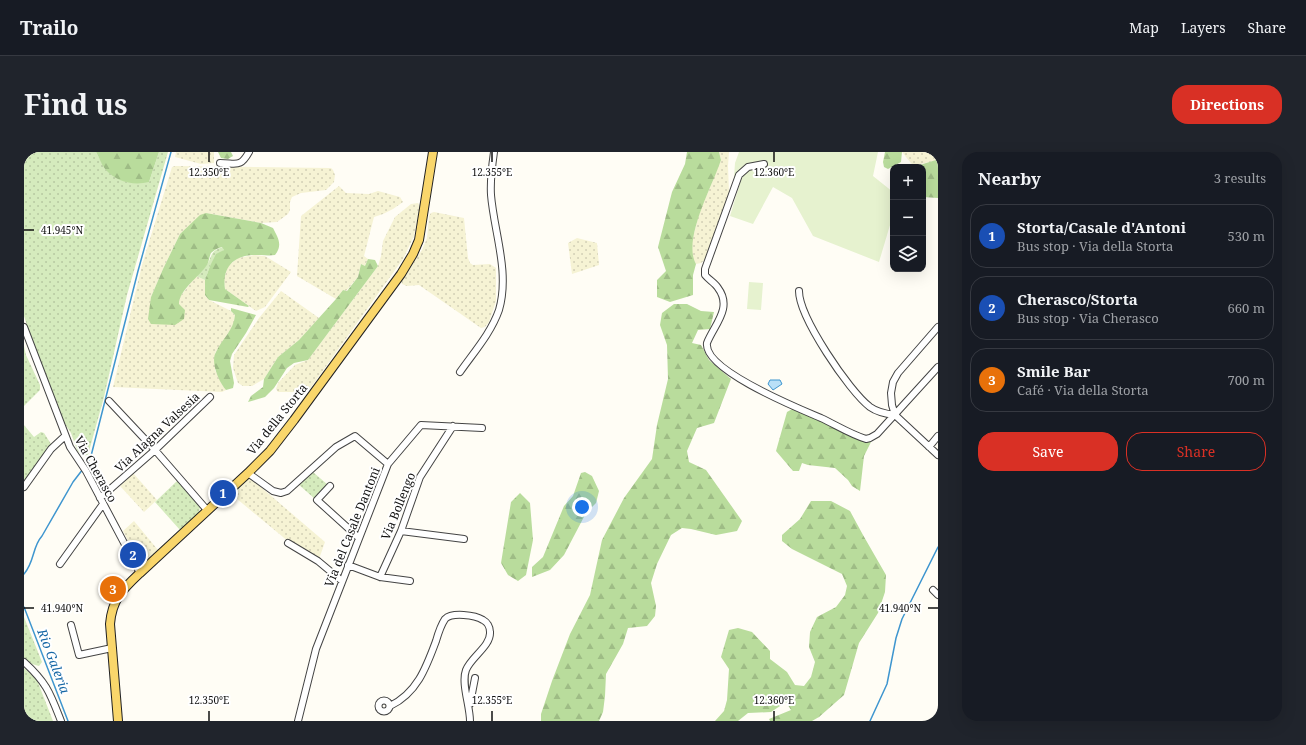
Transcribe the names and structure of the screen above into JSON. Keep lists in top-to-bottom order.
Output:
{
  "streets": {
    "main road": ["Via della Storta"],
    "street": [
      "Via Alagna Valsesia",
      "Via Cherasco",
      "Via Bollengo",
      "Via del Casale Dantoni"
    ]
  },
  "crossings": [
    ["Via della Storta", "Via Cherasco"],
    ["Via della Storta", "Via del Casale Dantoni"],
    ["Via Alagna Valsesia", "Via Cherasco"]
  ],
  "water": ["Rio Galeria"],
  "page": {
    "header": "Trailo",
    "nav": ["Map", "Layers", "Share"],
    "title": "Find us",
    "buttons": [
      "Directions",
      ["Save", "Share"]
    ],
    "heading": ["Nearby", "3 results"],
    "map_buttons": ["+", "−"],
    "list": [
      {
        "mark": "1",
        "name": "Storta/Casale d'Antoni",
        "note": "Bus stop · Via della Storta",
        "value": "530 m"
      },
      {
        "mark": "2",
        "name": "Cherasco/Storta",
        "note": "Bus stop · Via Cherasco",
        "value": "660 m"
      },
      {
        "mark": "3",
        "name": "Smile Bar",
        "note": "Café · Via della Storta",
        "value": "700 m"
      }
    ],
    "pins": ["1", "2", "3"]
  },
  "coordinates": [
    "12.350°E",
    "12.355°E",
    "12.360°E",
    "41.945°N",
    "41.940°N"
  ]
}
